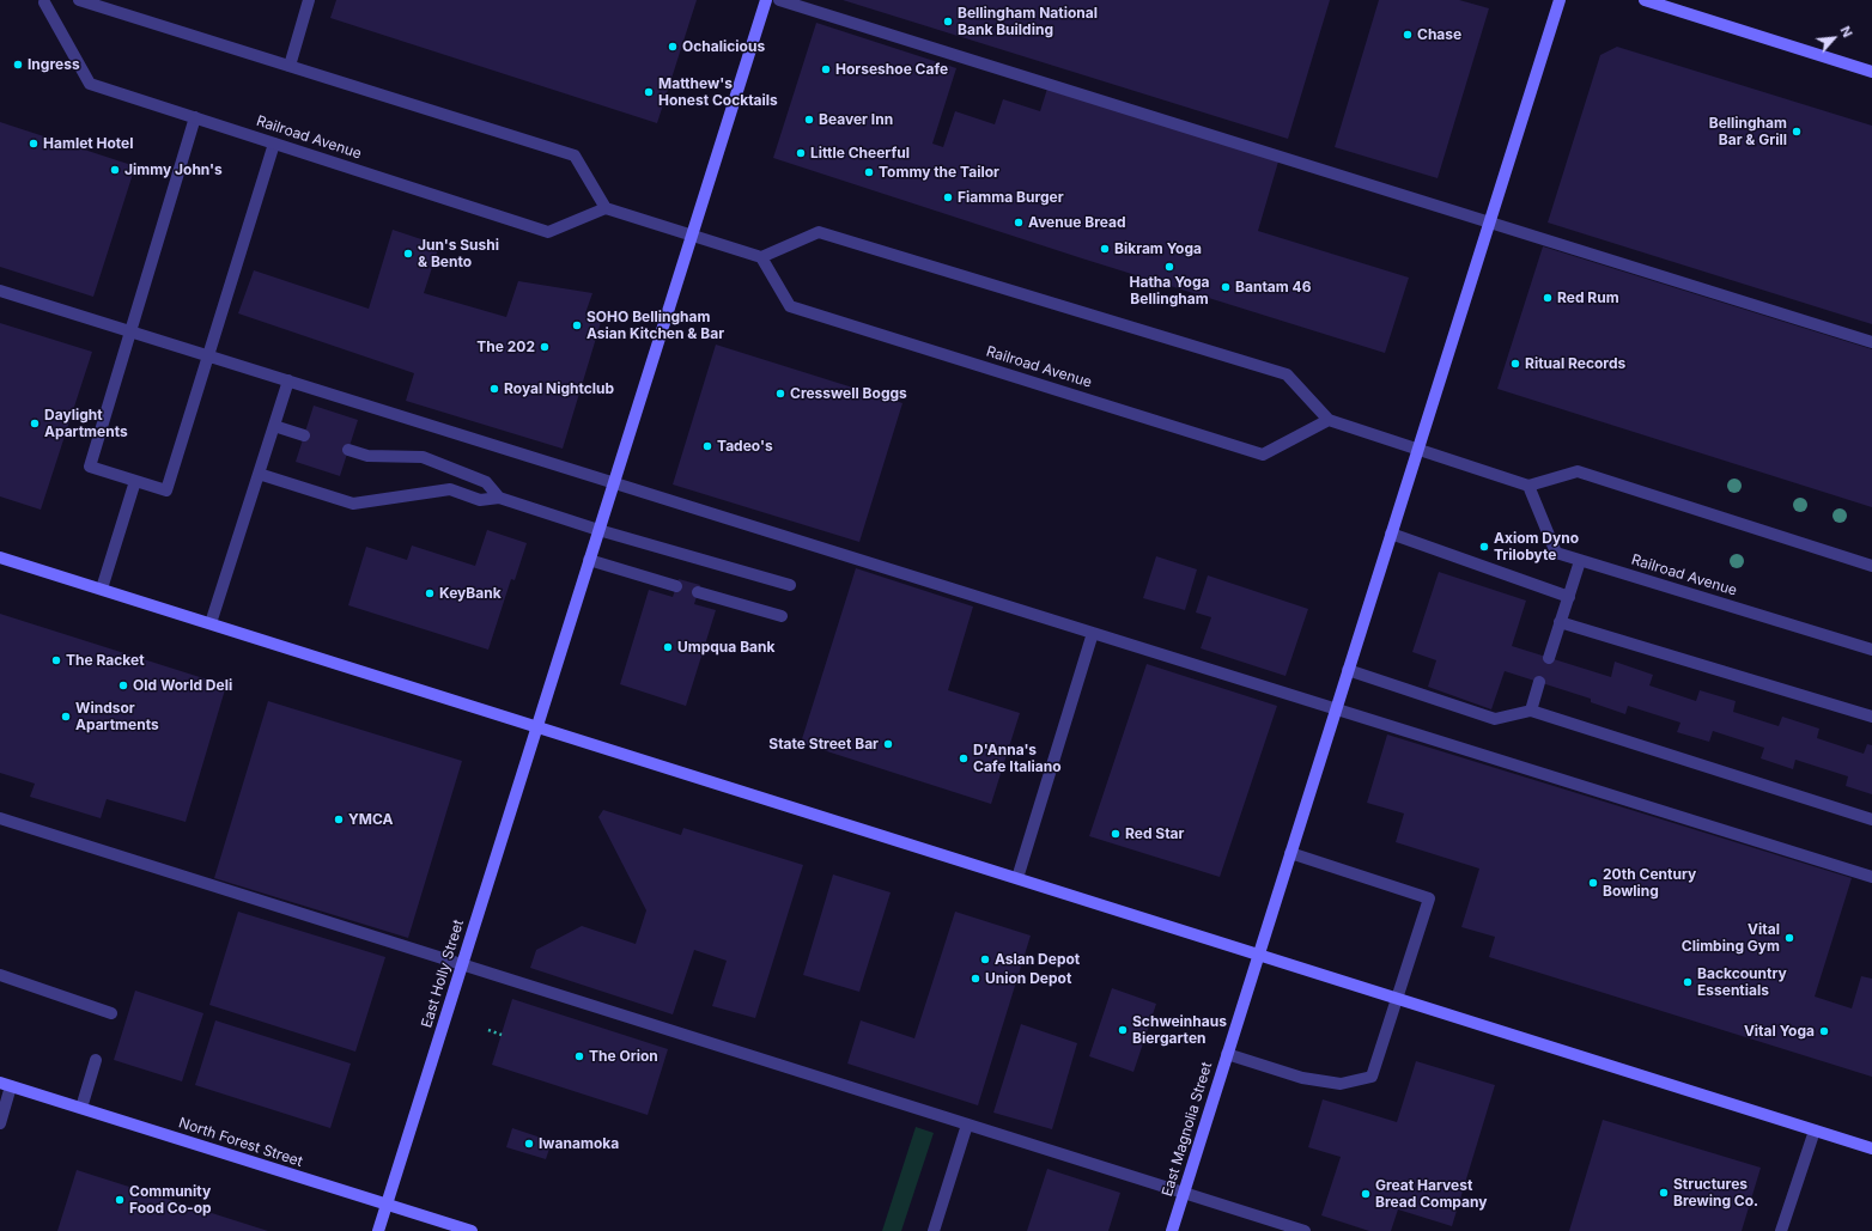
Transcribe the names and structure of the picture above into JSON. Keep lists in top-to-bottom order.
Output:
{
  "streets": {
    "main road": ["East Holly Street", "East Magnolia Street", "North Forest Street"],
    "street": ["Railroad Avenue"]
  },
  "crossings": [
    ["East Holly Street", "North Forest Street"]
  ],
  "places": [
    "Bellingham National Bank Building",
    "Chase",
    "Ochalicious",
    "Ingress",
    "Horseshoe Cafe",
    "Matthew's Honest Cocktails",
    "Beaver Inn",
    "Bellingham Bar & Grill",
    "Hamlet Hotel",
    "Little Cheerful",
    "Jimmy John's",
    "Tommy the Tailor",
    "Fiamma Burger",
    "Avenue Bread",
    "Bikram Yoga",
    "Jun's Sushi & Bento",
    "Hatha Yoga Bellingham",
    "Bantam 46",
    "Red Rum",
    "SOHO Bellingham Asian Kitchen & Bar",
    "The 202",
    "Ritual Records",
    "Royal Nightclub",
    "Cresswell Boggs",
    "Daylight Apartments",
    "Tadeo's",
    "Axiom Dyno Trilobyte",
    "KeyBank",
    "Umpqua Bank",
    "The Racket",
    "Old World Deli",
    "Windsor Apartments",
    "State Street Bar",
    "D'Anna's Cafe Italiano",
    "YMCA",
    "Red Star",
    "20th Century Bowling",
    "Vital Climbing Gym",
    "Aslan Depot",
    "Union Depot",
    "Backcountry Essentials",
    "Schweinhaus Biergarten",
    "Vital Yoga",
    "The Orion",
    "Iwanamoka",
    "Structures Brewing Co.",
    "Great Harvest Bread Company",
    "Community Food Co-op"
  ],
  "north": "top right"
}
